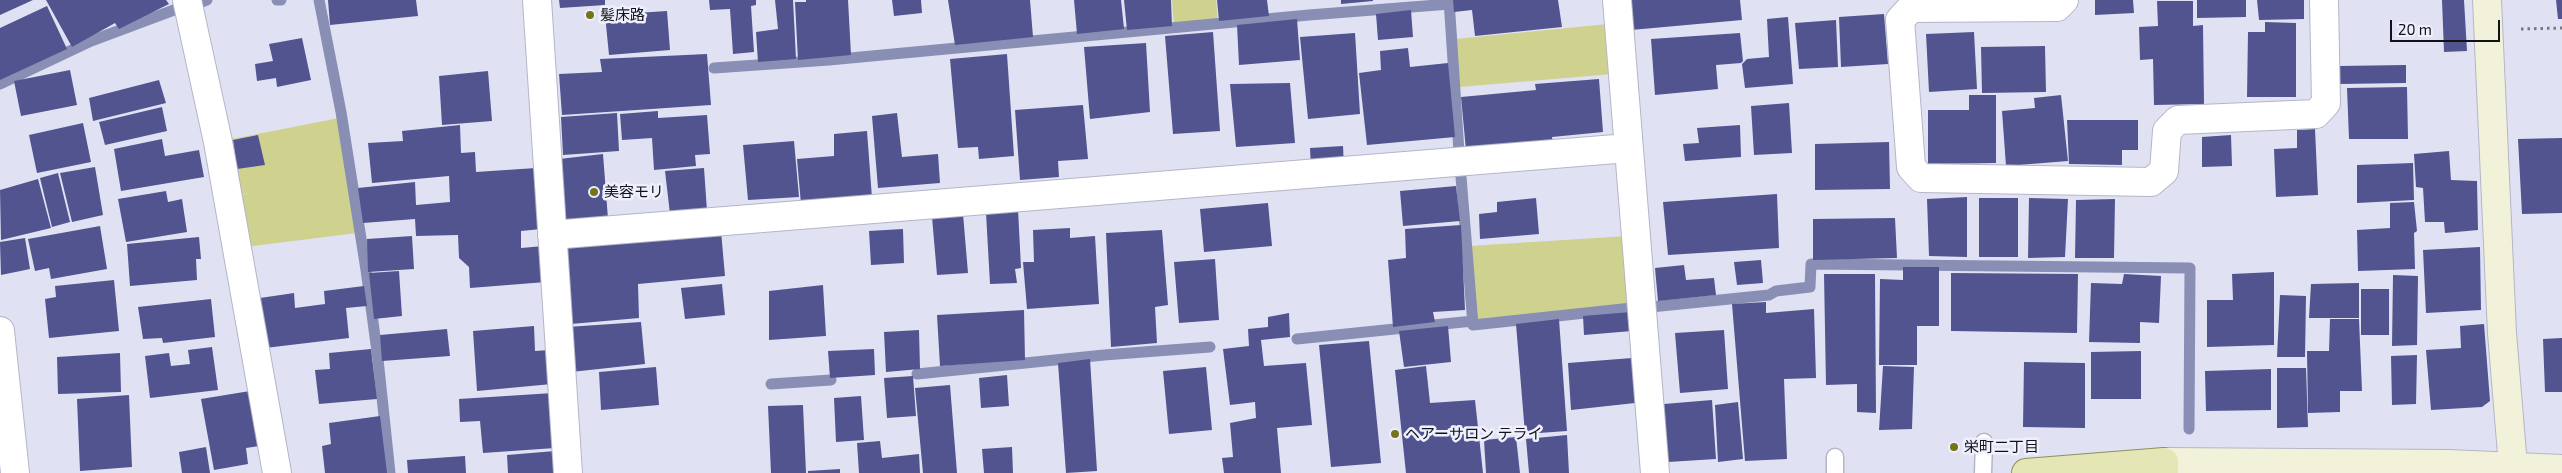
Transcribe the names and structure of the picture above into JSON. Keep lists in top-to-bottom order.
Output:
{
  "places": [
    "髪床路",
    "美容モリ",
    "ヘアーサロン テライ",
    "栄町二丁目"
  ],
  "scale_bar": "20 m"
}
